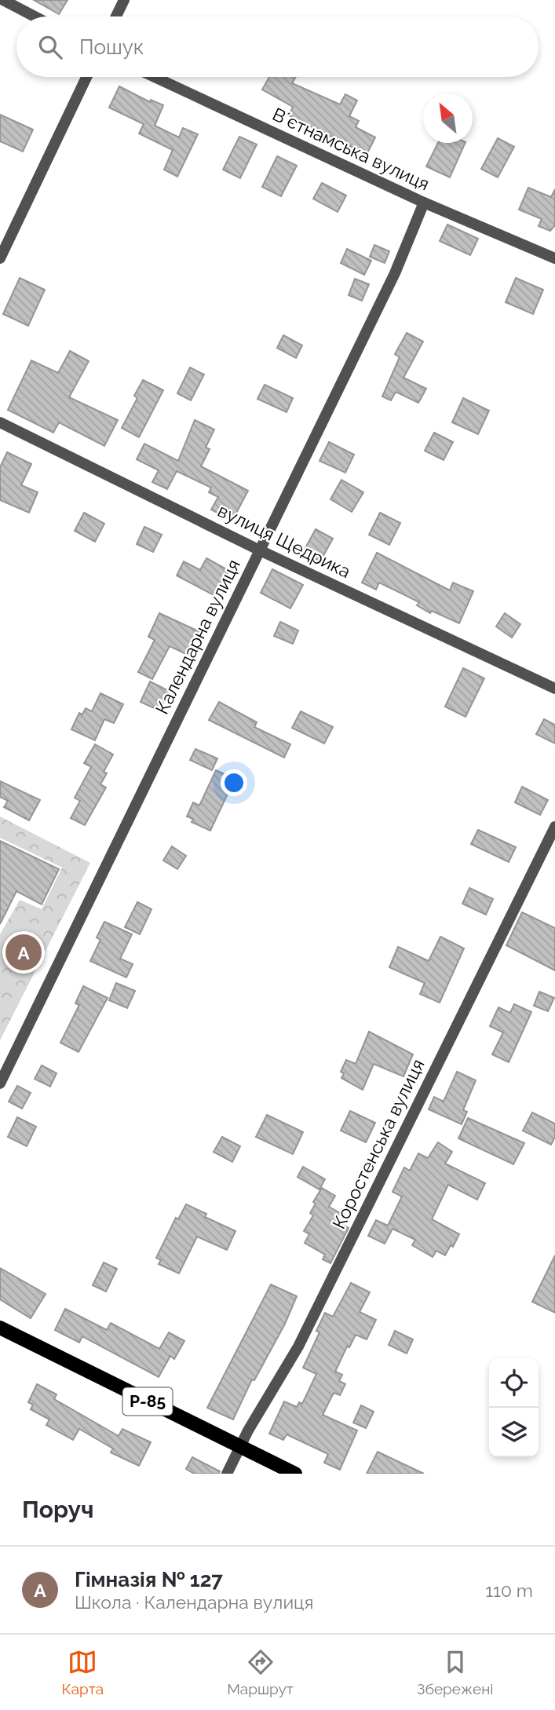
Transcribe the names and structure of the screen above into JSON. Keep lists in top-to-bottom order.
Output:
{
  "streets": {
    "main road": ["Р-85"],
    "street": [
      "Вʼєтнамська вулиця",
      "вулиця Щедрика",
      "Календарна вулиця",
      "Коростенська вулиця"
    ]
  },
  "crossings": [
    ["Вʼєтнамська вулиця", "Календарна вулиця"],
    ["вулиця Щедрика", "Календарна вулиця"],
    ["Коростенська вулиця", "Р-85"]
  ],
  "north": "top left",
  "page": {
    "search": "Пошук",
    "pins": "A",
    "heading": "Поруч",
    "list": [
      {
        "mark": "A",
        "name": "Гімназія № 127",
        "note": "Школа · Календарна вулиця",
        "value": "110 m"
      }
    ],
    "nav": ["Карта", "Маршрут", "Збережені"]
  }
}
